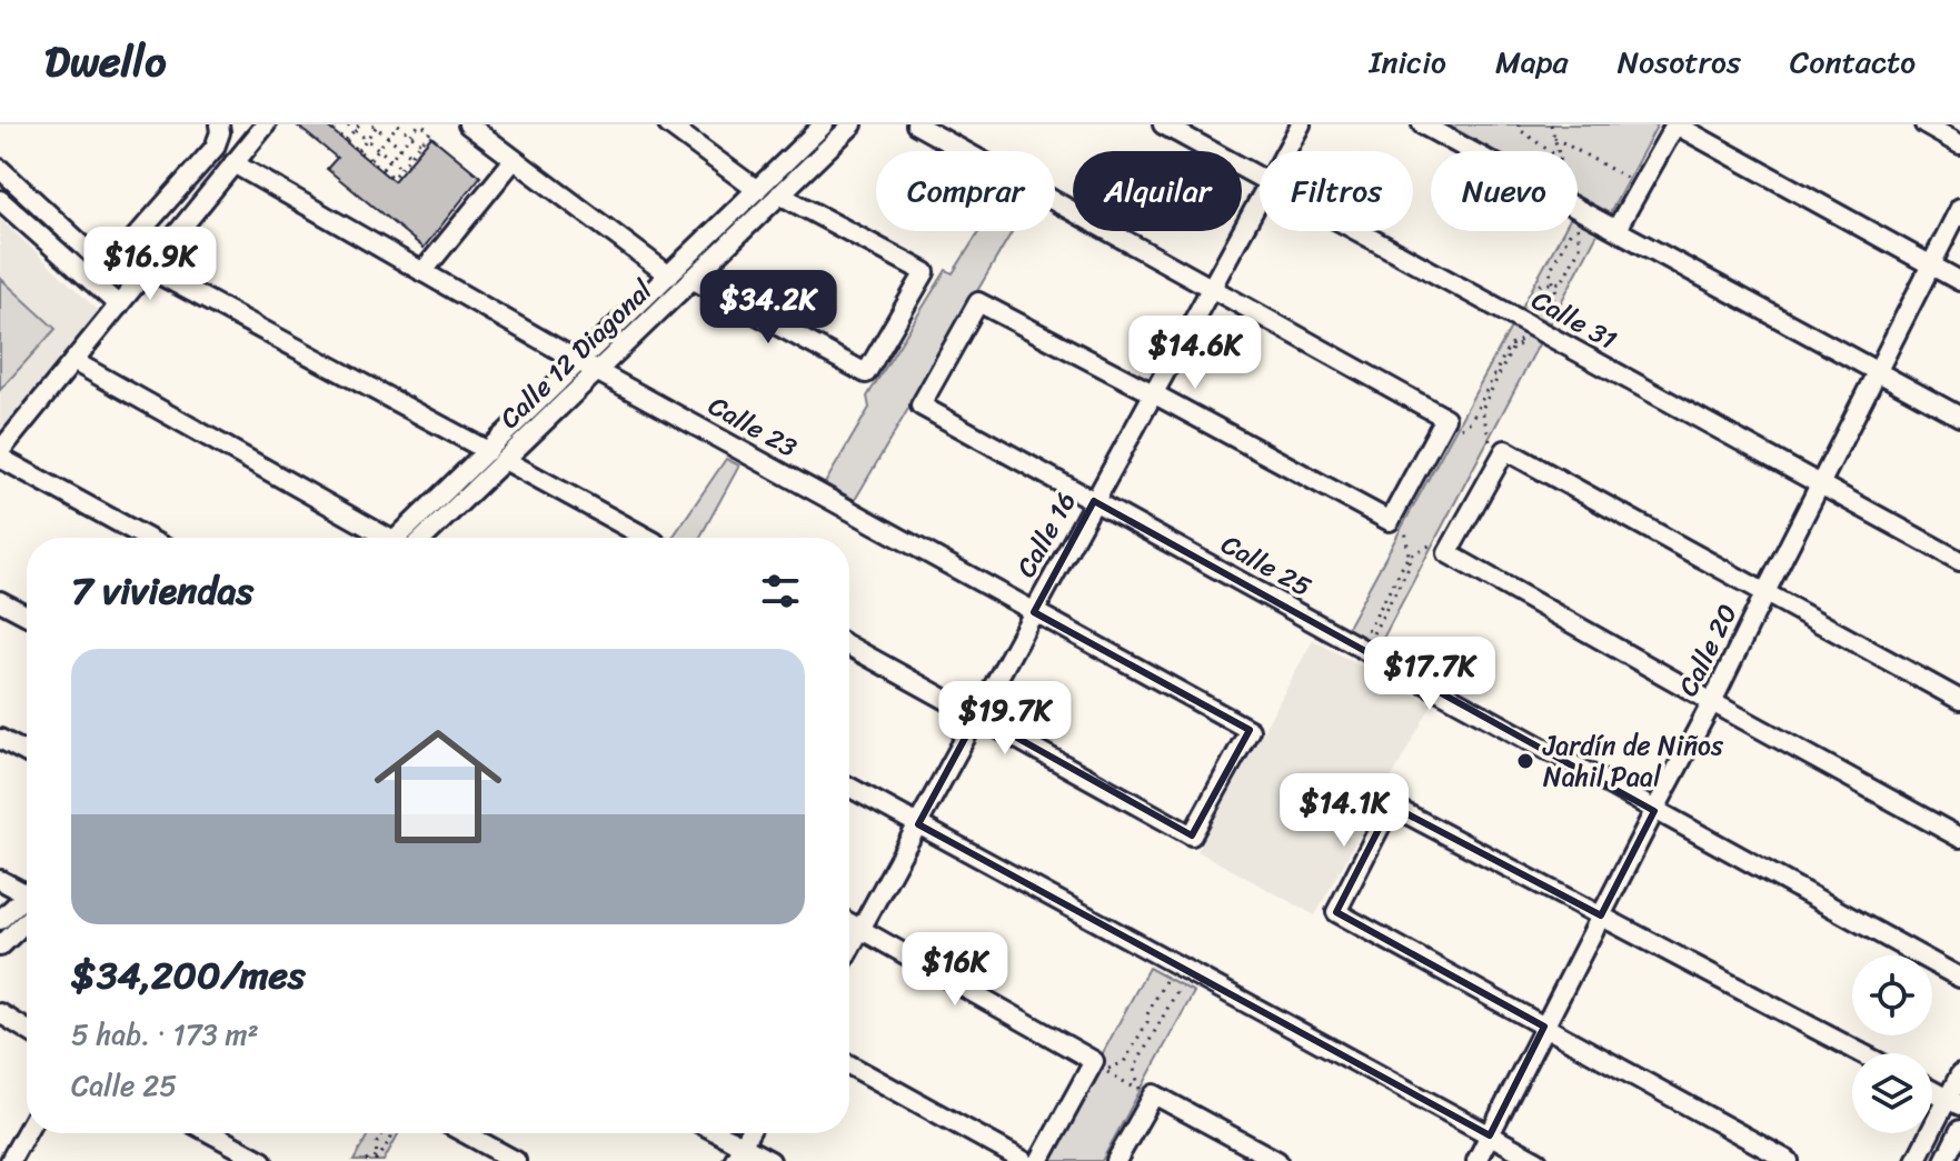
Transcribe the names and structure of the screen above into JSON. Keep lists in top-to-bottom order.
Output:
{
  "streets": {
    "street": [
      "Calle 31",
      "Calle 12 Diagonal",
      "Calle 23",
      "Calle 16",
      "Calle 25",
      "Calle 20"
    ]
  },
  "crossings": [
    ["Calle 31", "Calle 20"],
    ["Calle 12 Diagonal", "Calle 23"],
    ["Calle 23", "Calle 16"],
    ["Calle 16", "Calle 25"],
    ["Calle 25", "Calle 20"]
  ],
  "places": ["Jardín de Niños Nahil Paal"],
  "page": {
    "header": "Dwello",
    "nav": [
      "Inicio",
      "Mapa",
      "Nosotros",
      "Contacto"
    ],
    "chip": [
      "Comprar",
      "Alquilar",
      "Filtros",
      "Nuevo"
    ],
    "price": [
      "$16.9K",
      "$34.2K",
      "$14.6K",
      "$17.7K",
      "$19.7K",
      "$14.1K",
      "$16K"
    ],
    "heading": "7 viviendas",
    "list": [
      {
        "name": "$34,200/mes",
        "note": "5 hab. · 173 m² · Calle 25"
      }
    ]
  }
}
